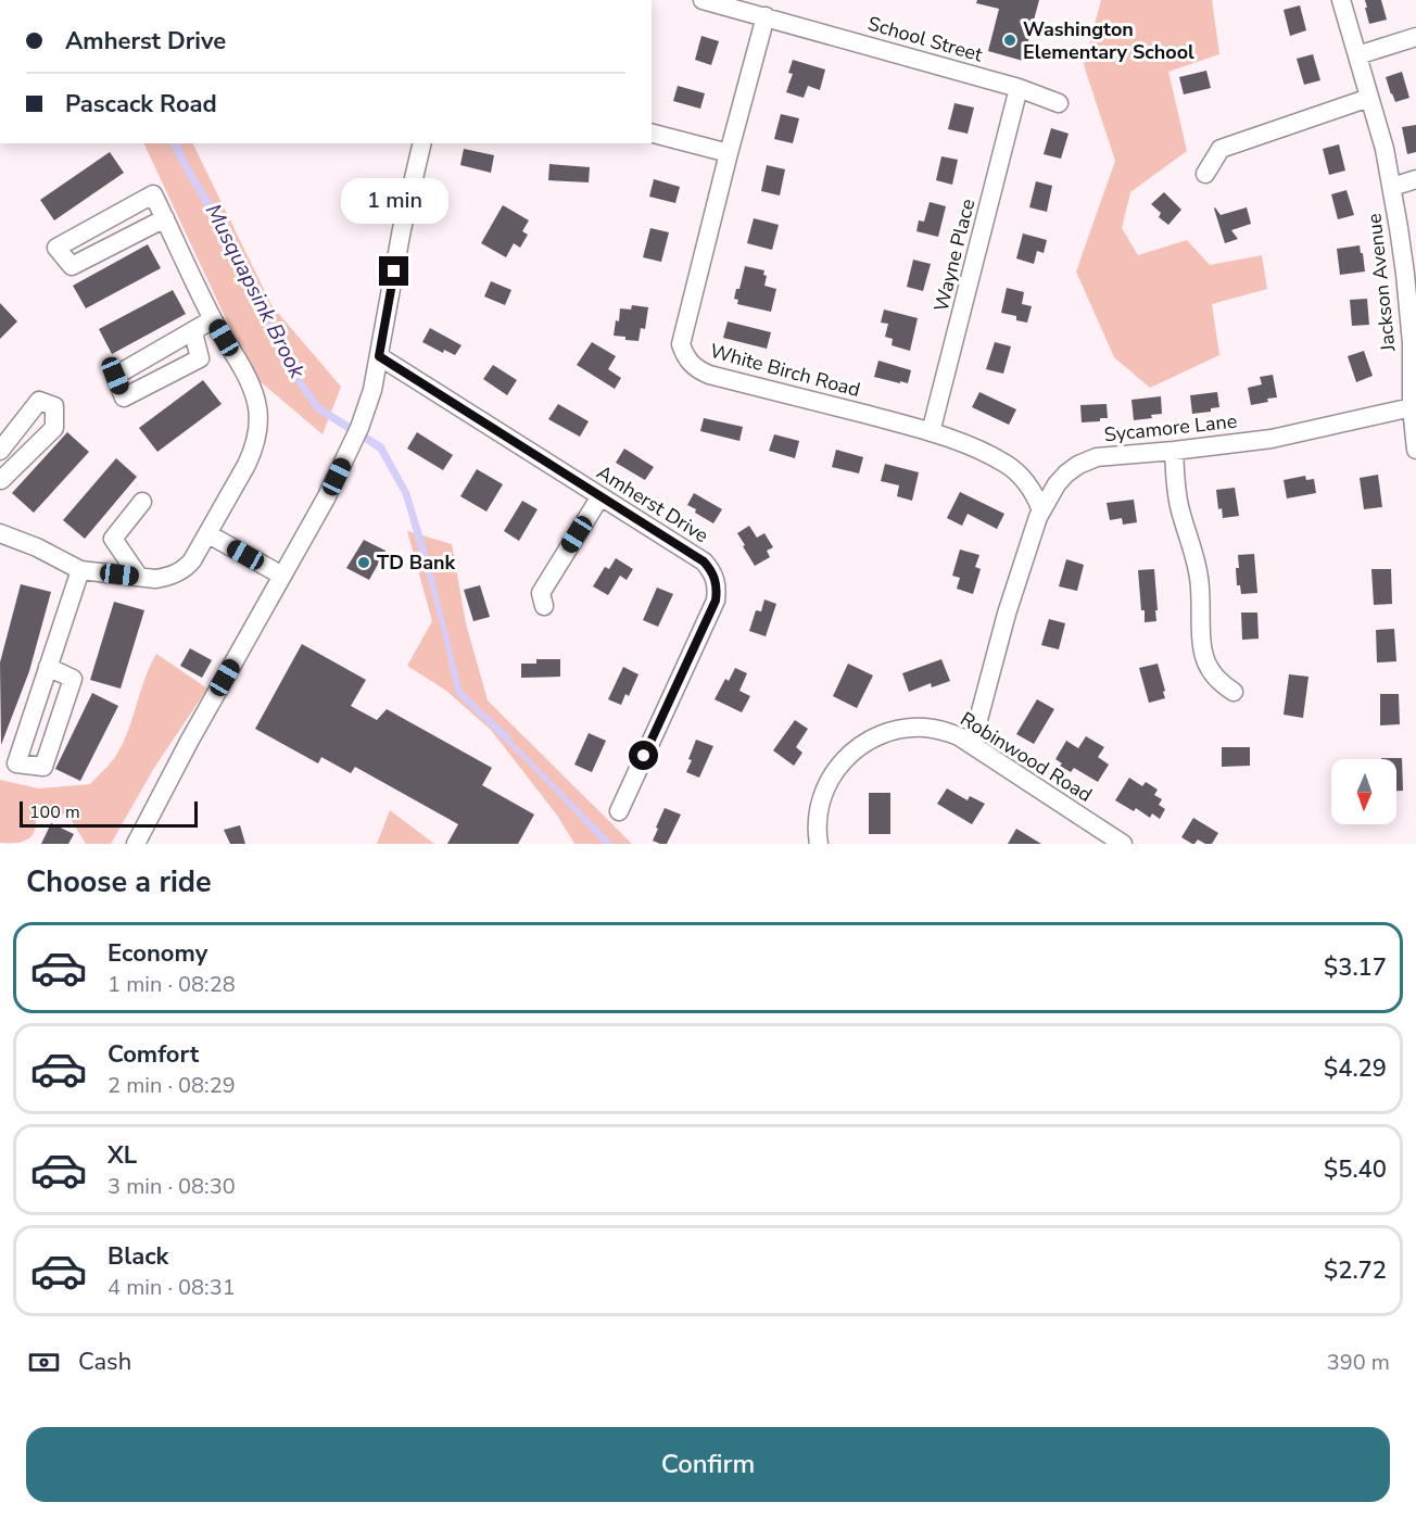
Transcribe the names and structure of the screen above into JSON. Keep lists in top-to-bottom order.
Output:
{
  "streets": {
    "street": [
      "School Street",
      "Wayne Place",
      "Jackson Avenue",
      "White Birch Road",
      "Sycamore Lane",
      "Amherst Drive",
      "Robinwood Road"
    ]
  },
  "crossings": [
    ["School Street", "Wayne Place"],
    ["School Street", "White Birch Road"],
    ["Wayne Place", "White Birch Road"],
    ["Jackson Avenue", "Sycamore Lane"],
    ["White Birch Road", "Sycamore Lane"],
    ["Sycamore Lane", "Robinwood Road"]
  ],
  "water": ["Musquapsink Brook"],
  "places": ["Washington Elementary School", "TD Bank"],
  "scale_bar": "100 m",
  "north": "bottom",
  "page": {
    "banner": ["Amherst Drive", "Pascack Road"],
    "bubble": "1 min",
    "scale": "100 m",
    "heading": "Choose a ride",
    "list": [
      {
        "name": "Economy",
        "note": "1 min · 08:28",
        "value": "$3.17"
      },
      {
        "name": "Comfort",
        "note": "2 min · 08:29",
        "value": "$4.29"
      },
      {
        "name": "XL",
        "note": "3 min · 08:30",
        "value": "$5.40"
      },
      {
        "name": "Black",
        "note": "4 min · 08:31",
        "value": "$2.72"
      }
    ],
    "pay": ["Cash", "390 m"],
    "buttons": "Confirm"
  }
}
